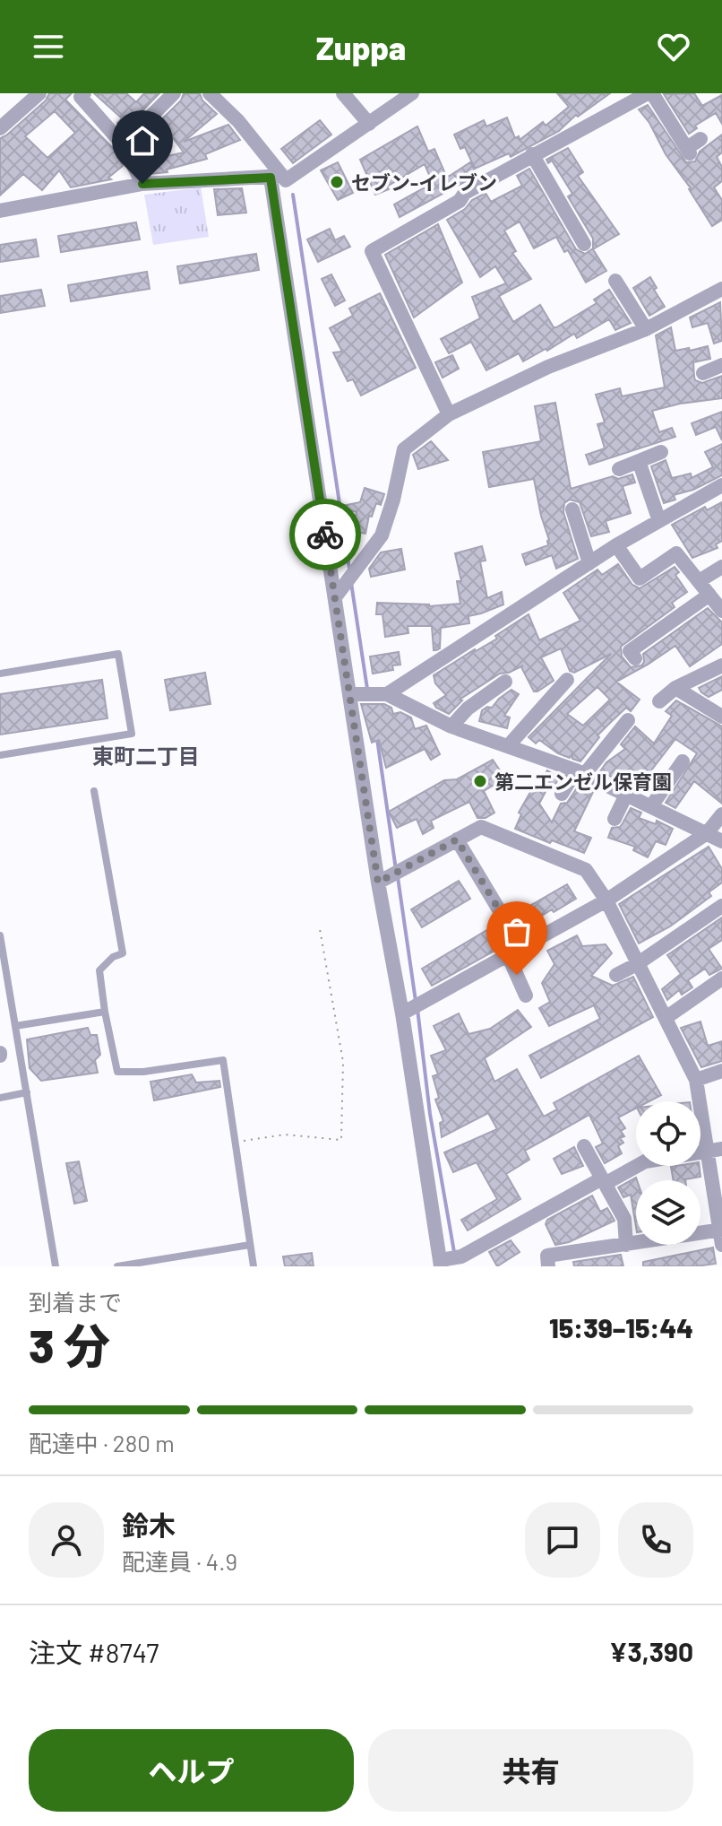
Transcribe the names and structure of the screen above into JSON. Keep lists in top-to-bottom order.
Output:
{
  "districts": ["東町二丁目"],
  "places": ["セブン-イレブン", "第二エンゼル保育園"],
  "page": {
    "header": "Zuppa",
    "heading": ["3 分", "到着まで", "15:39–15:44"],
    "panel": [
      "鈴木",
      "配達員 · 4.9",
      "注文 #8747",
      "¥3,390"
    ],
    "bar": "配達中 · 280 m",
    "buttons": ["ヘルプ", "共有"]
  }
}
